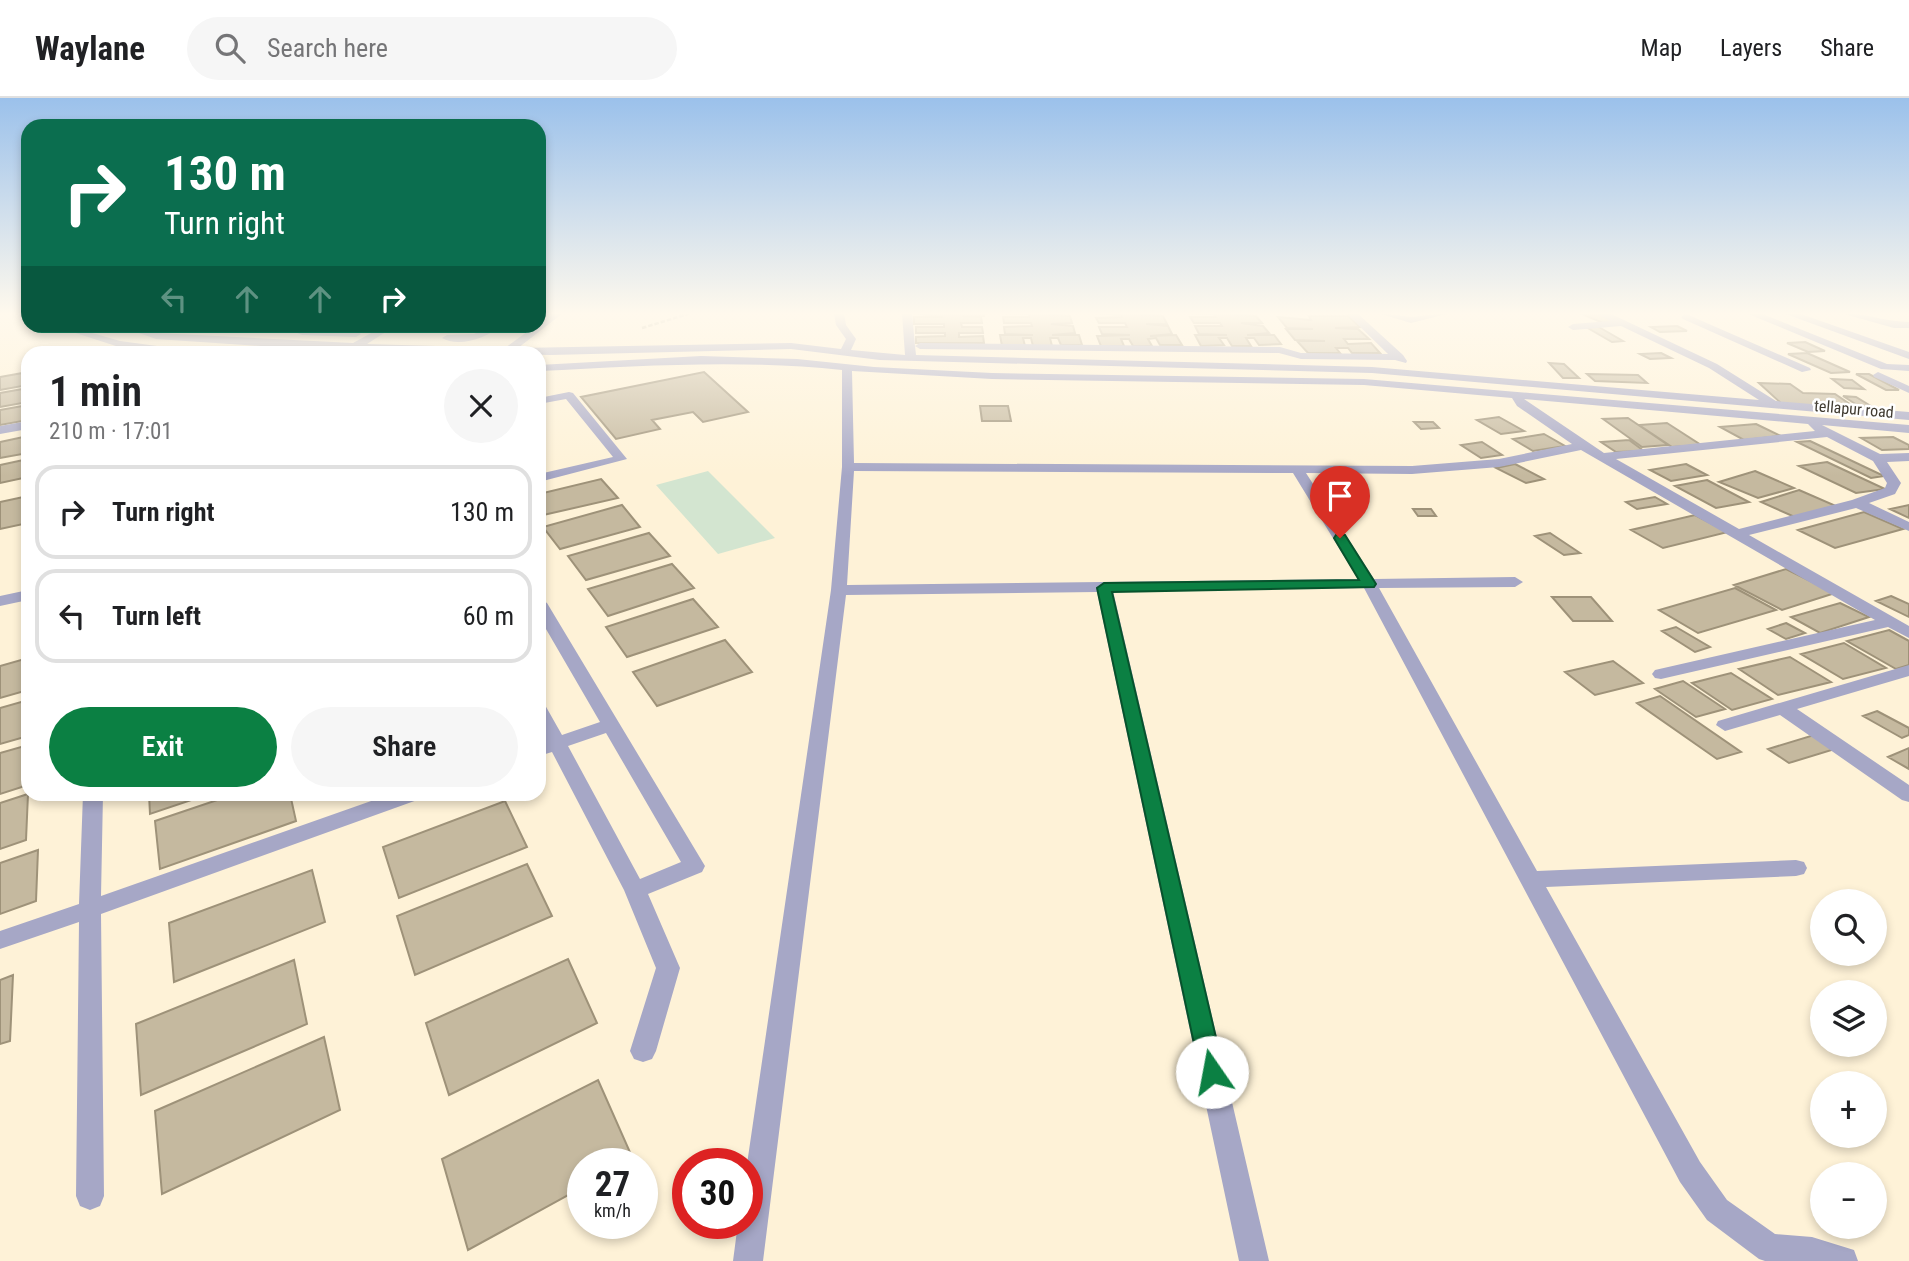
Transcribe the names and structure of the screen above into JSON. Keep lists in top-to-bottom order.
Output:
{
  "streets": {
    "street": ["tellapur road"]
  },
  "page": {
    "header": "Waylane",
    "search": "Search here",
    "nav": ["Map", "Layers", "Share"],
    "turn": ["130 m", "Turn right"],
    "heading": ["1 min", "210 m · 17:01"],
    "list": [
      {
        "name": "Turn right",
        "value": "130 m"
      },
      {
        "name": "Turn left",
        "value": "60 m"
      }
    ],
    "buttons": ["Exit", "Share"],
    "map_buttons": ["+", "−"],
    "speed": "27 km/h",
    "limit": "30"
  }
}
